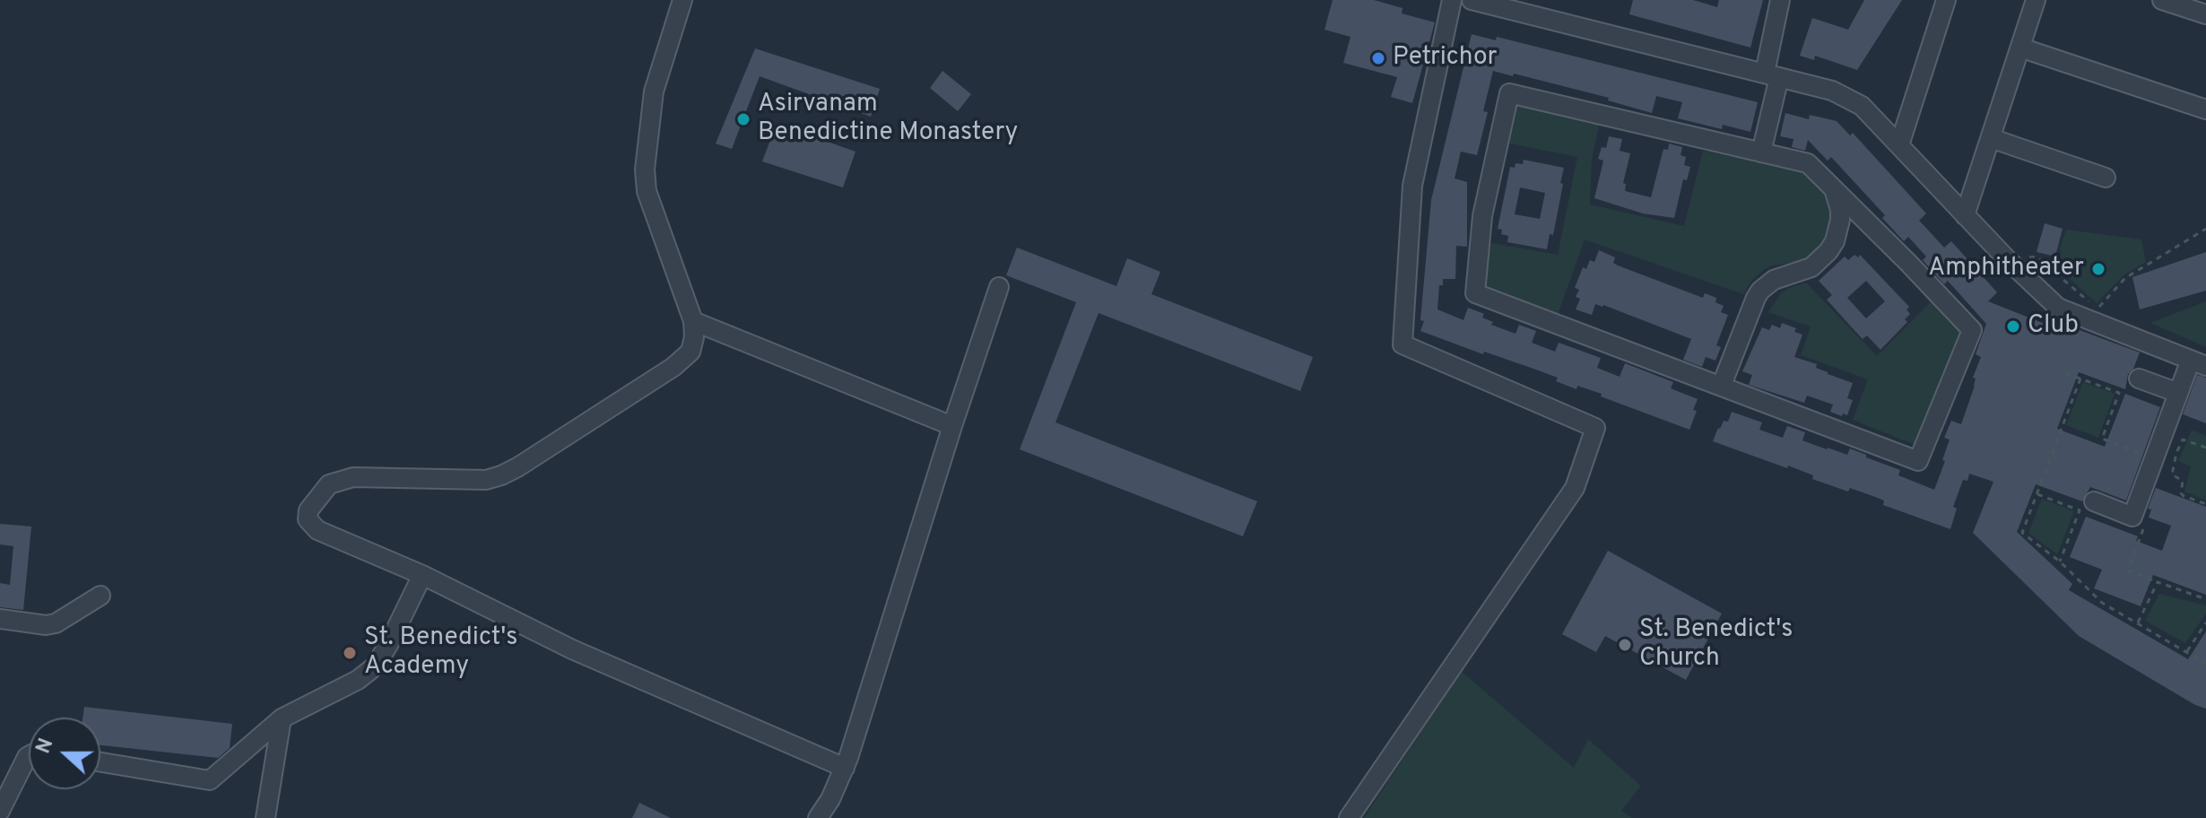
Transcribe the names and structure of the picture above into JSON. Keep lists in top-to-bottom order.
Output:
{
  "places": [
    "Petrichor",
    "Asirvanam Benedictine Monastery",
    "Amphitheater",
    "Club",
    "St. Benedict's Church",
    "St. Benedict's Academy"
  ],
  "north": "left"
}
